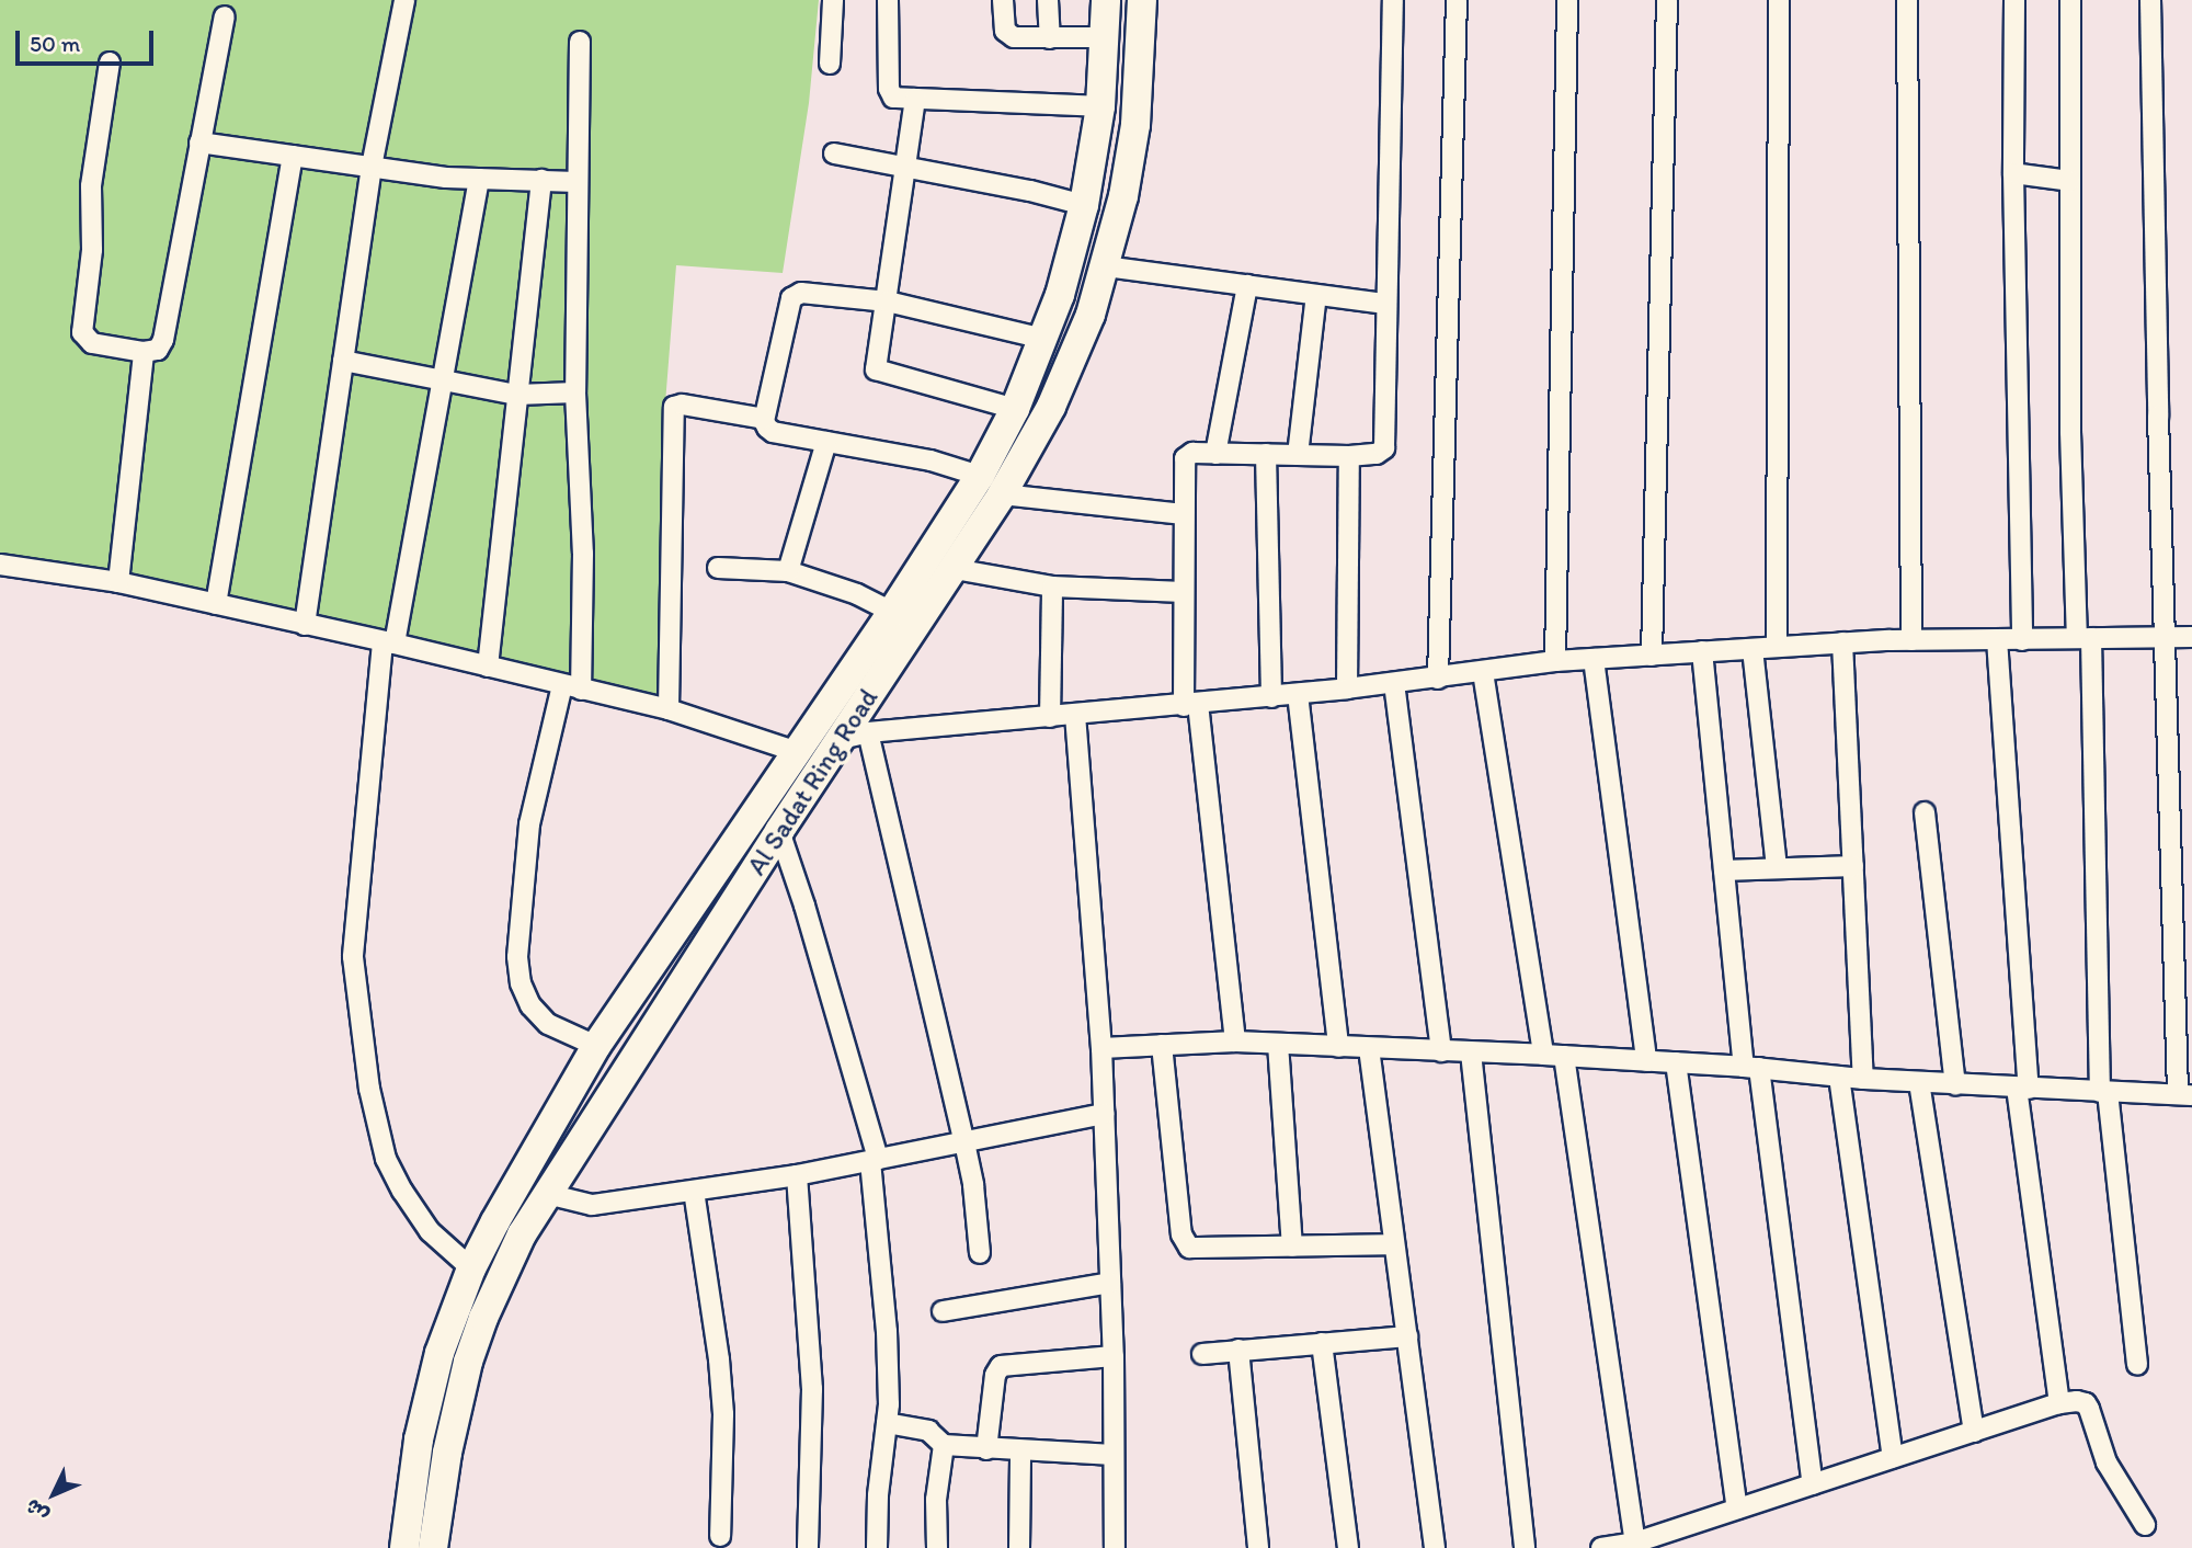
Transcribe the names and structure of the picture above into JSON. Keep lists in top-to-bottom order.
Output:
{
  "streets": {
    "highway": ["Al Sadat Ring Road"]
  },
  "scale_bar": "50 m",
  "north": "bottom left"
}
